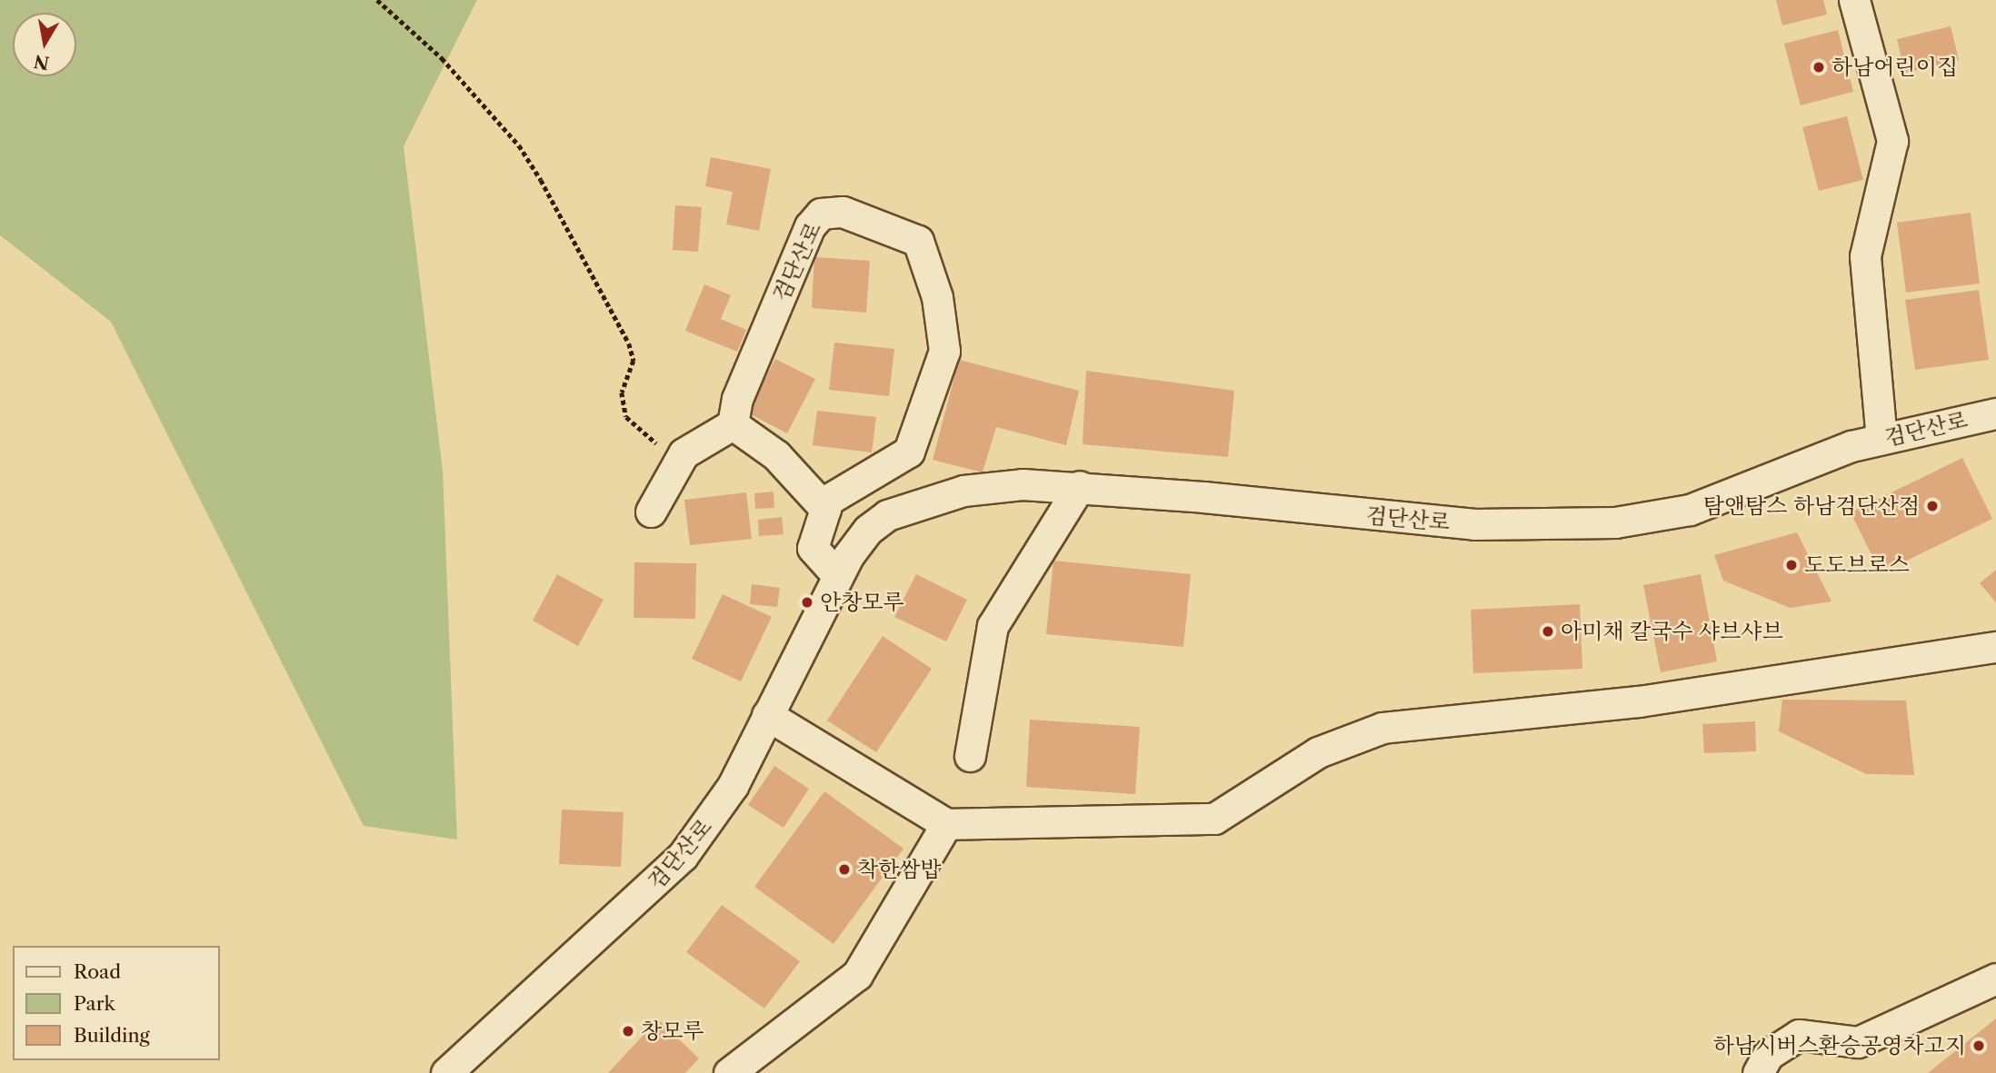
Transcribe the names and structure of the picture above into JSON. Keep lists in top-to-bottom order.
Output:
{
  "streets": {
    "street": ["검단산로"]
  },
  "places": [
    "하남어린이집",
    "탐앤탐스 하남검단산점",
    "도도브로스",
    "안창모루",
    "아미채 칼국수 샤브샤브",
    "착한쌈밥",
    "창모루",
    "하남시버스환승공영차고지"
  ],
  "legend": ["Road", "Park", "Building"],
  "north": "bottom"
}
